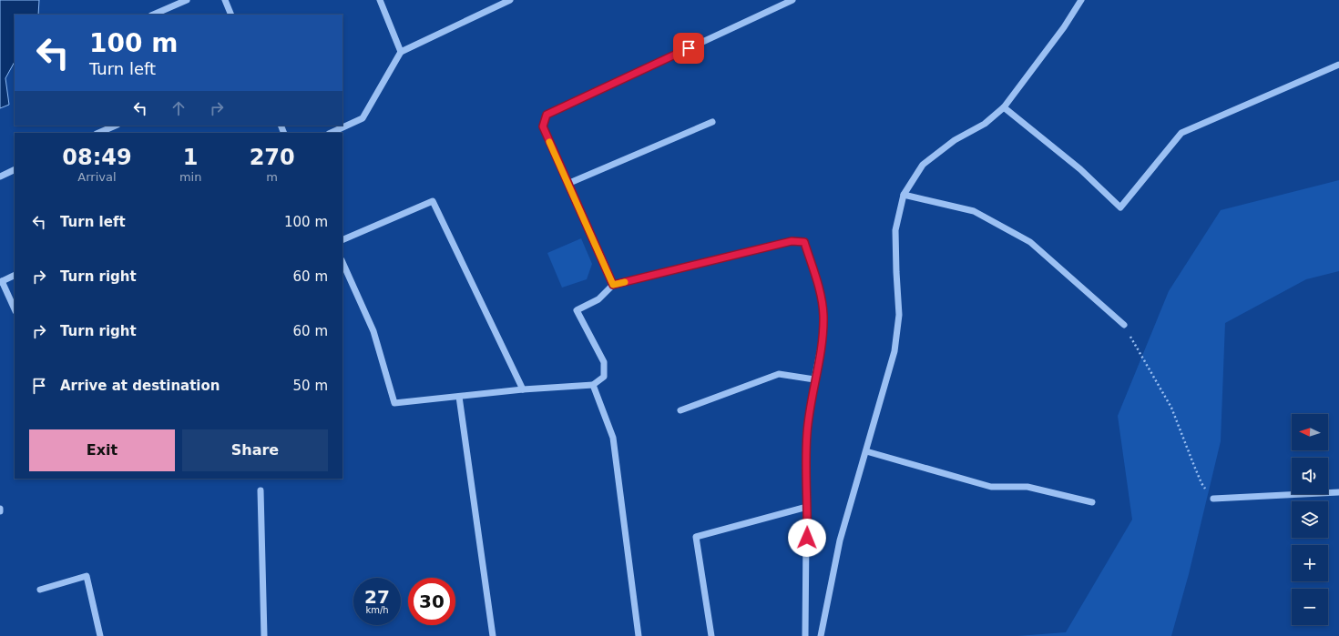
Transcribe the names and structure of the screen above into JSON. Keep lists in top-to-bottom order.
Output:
{
  "north": "left",
  "page": {
    "turn": ["100 m", "Turn left"],
    "eta": [
      "08:49",
      "Arrival",
      "1",
      "min",
      "270",
      "m"
    ],
    "list": [
      {
        "name": "Turn left",
        "value": "100 m"
      },
      {
        "name": "Turn right",
        "value": "60 m"
      },
      {
        "name": "Turn right",
        "value": "60 m"
      },
      {
        "name": "Arrive at destination",
        "value": "50 m"
      }
    ],
    "map_buttons": ["+", "−"],
    "buttons": ["Exit", "Share"],
    "speed": "27 km/h",
    "limit": "30"
  }
}
